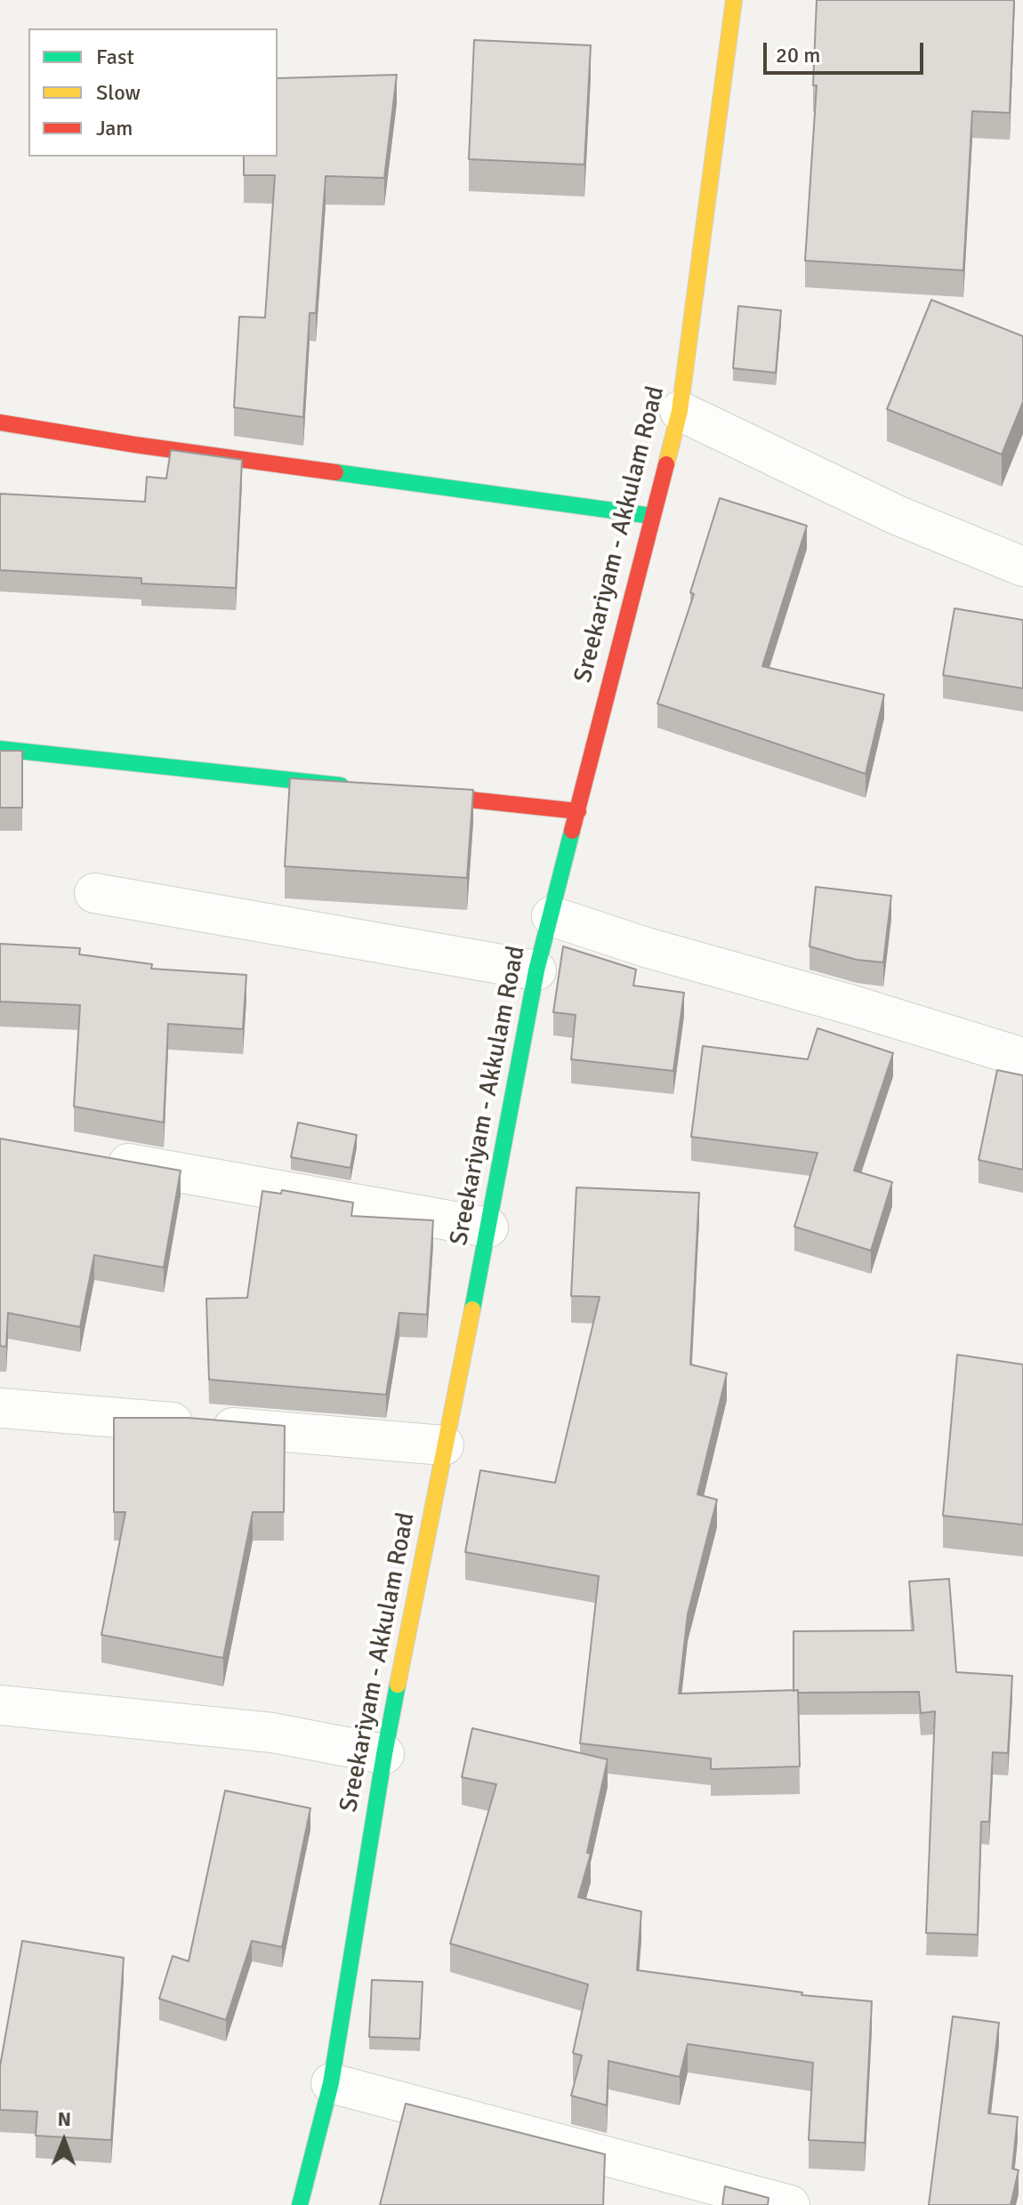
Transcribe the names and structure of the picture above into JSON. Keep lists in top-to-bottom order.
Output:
{
  "streets": {
    "main road": ["Sreekariyam - Akkulam Road"]
  },
  "legend": ["Fast", "Slow", "Jam"],
  "scale_bar": "20 m",
  "north": "top"
}
